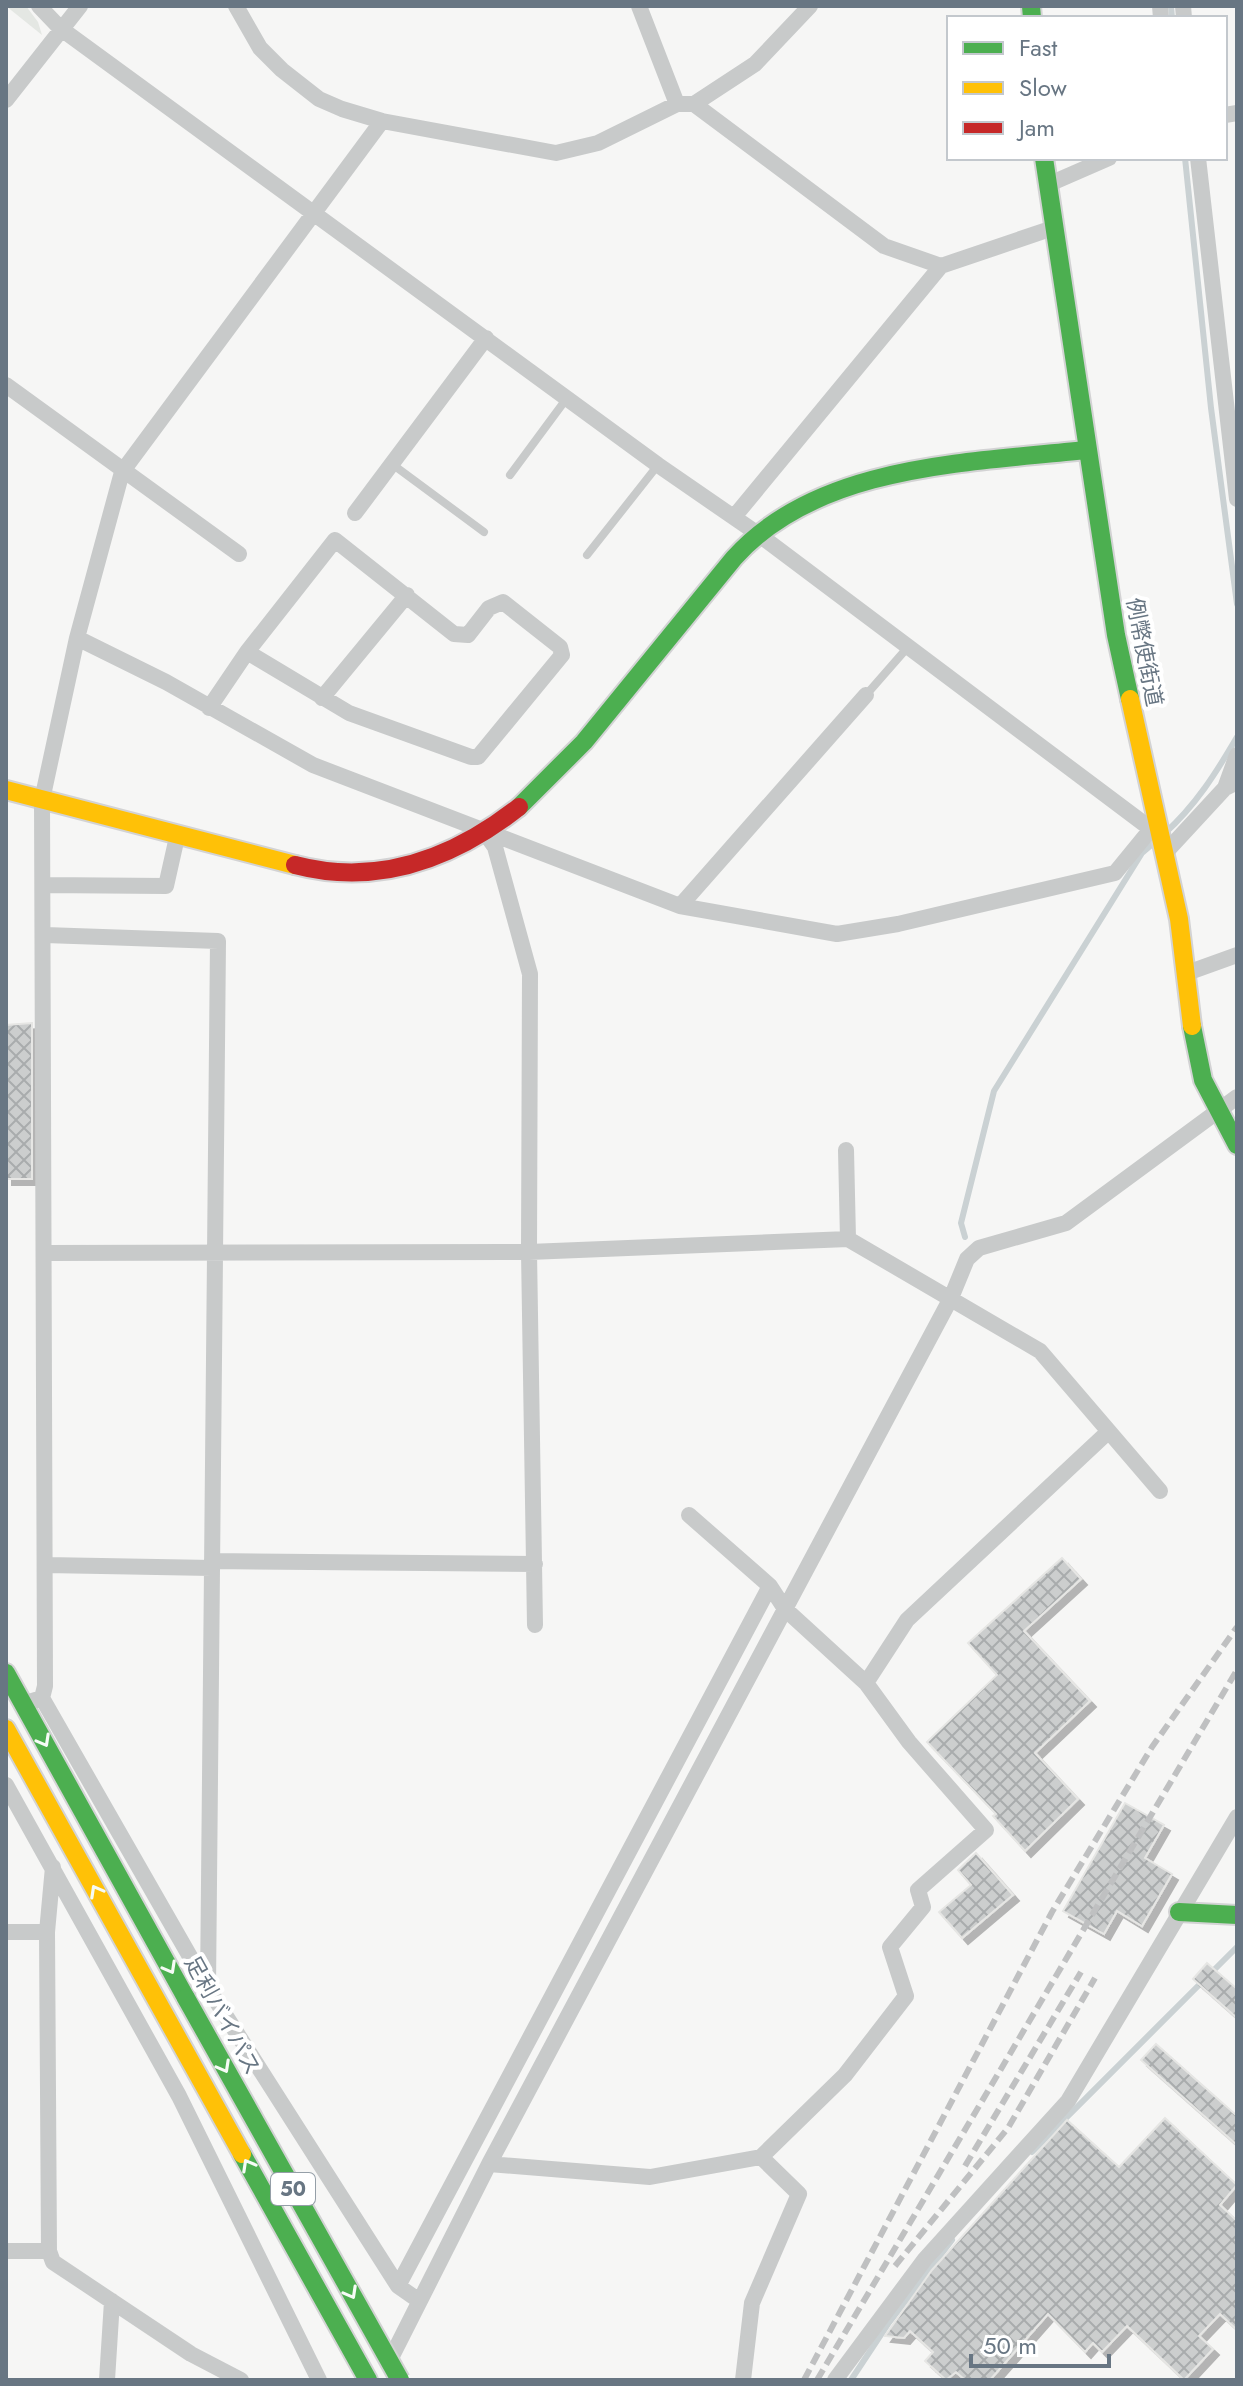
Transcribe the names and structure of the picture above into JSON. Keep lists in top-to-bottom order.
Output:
{
  "streets": {
    "main road": ["例幣使街道", "足利バイパス", "50"]
  },
  "legend": ["Fast", "Slow", "Jam"],
  "scale_bar": "50 m"
}
